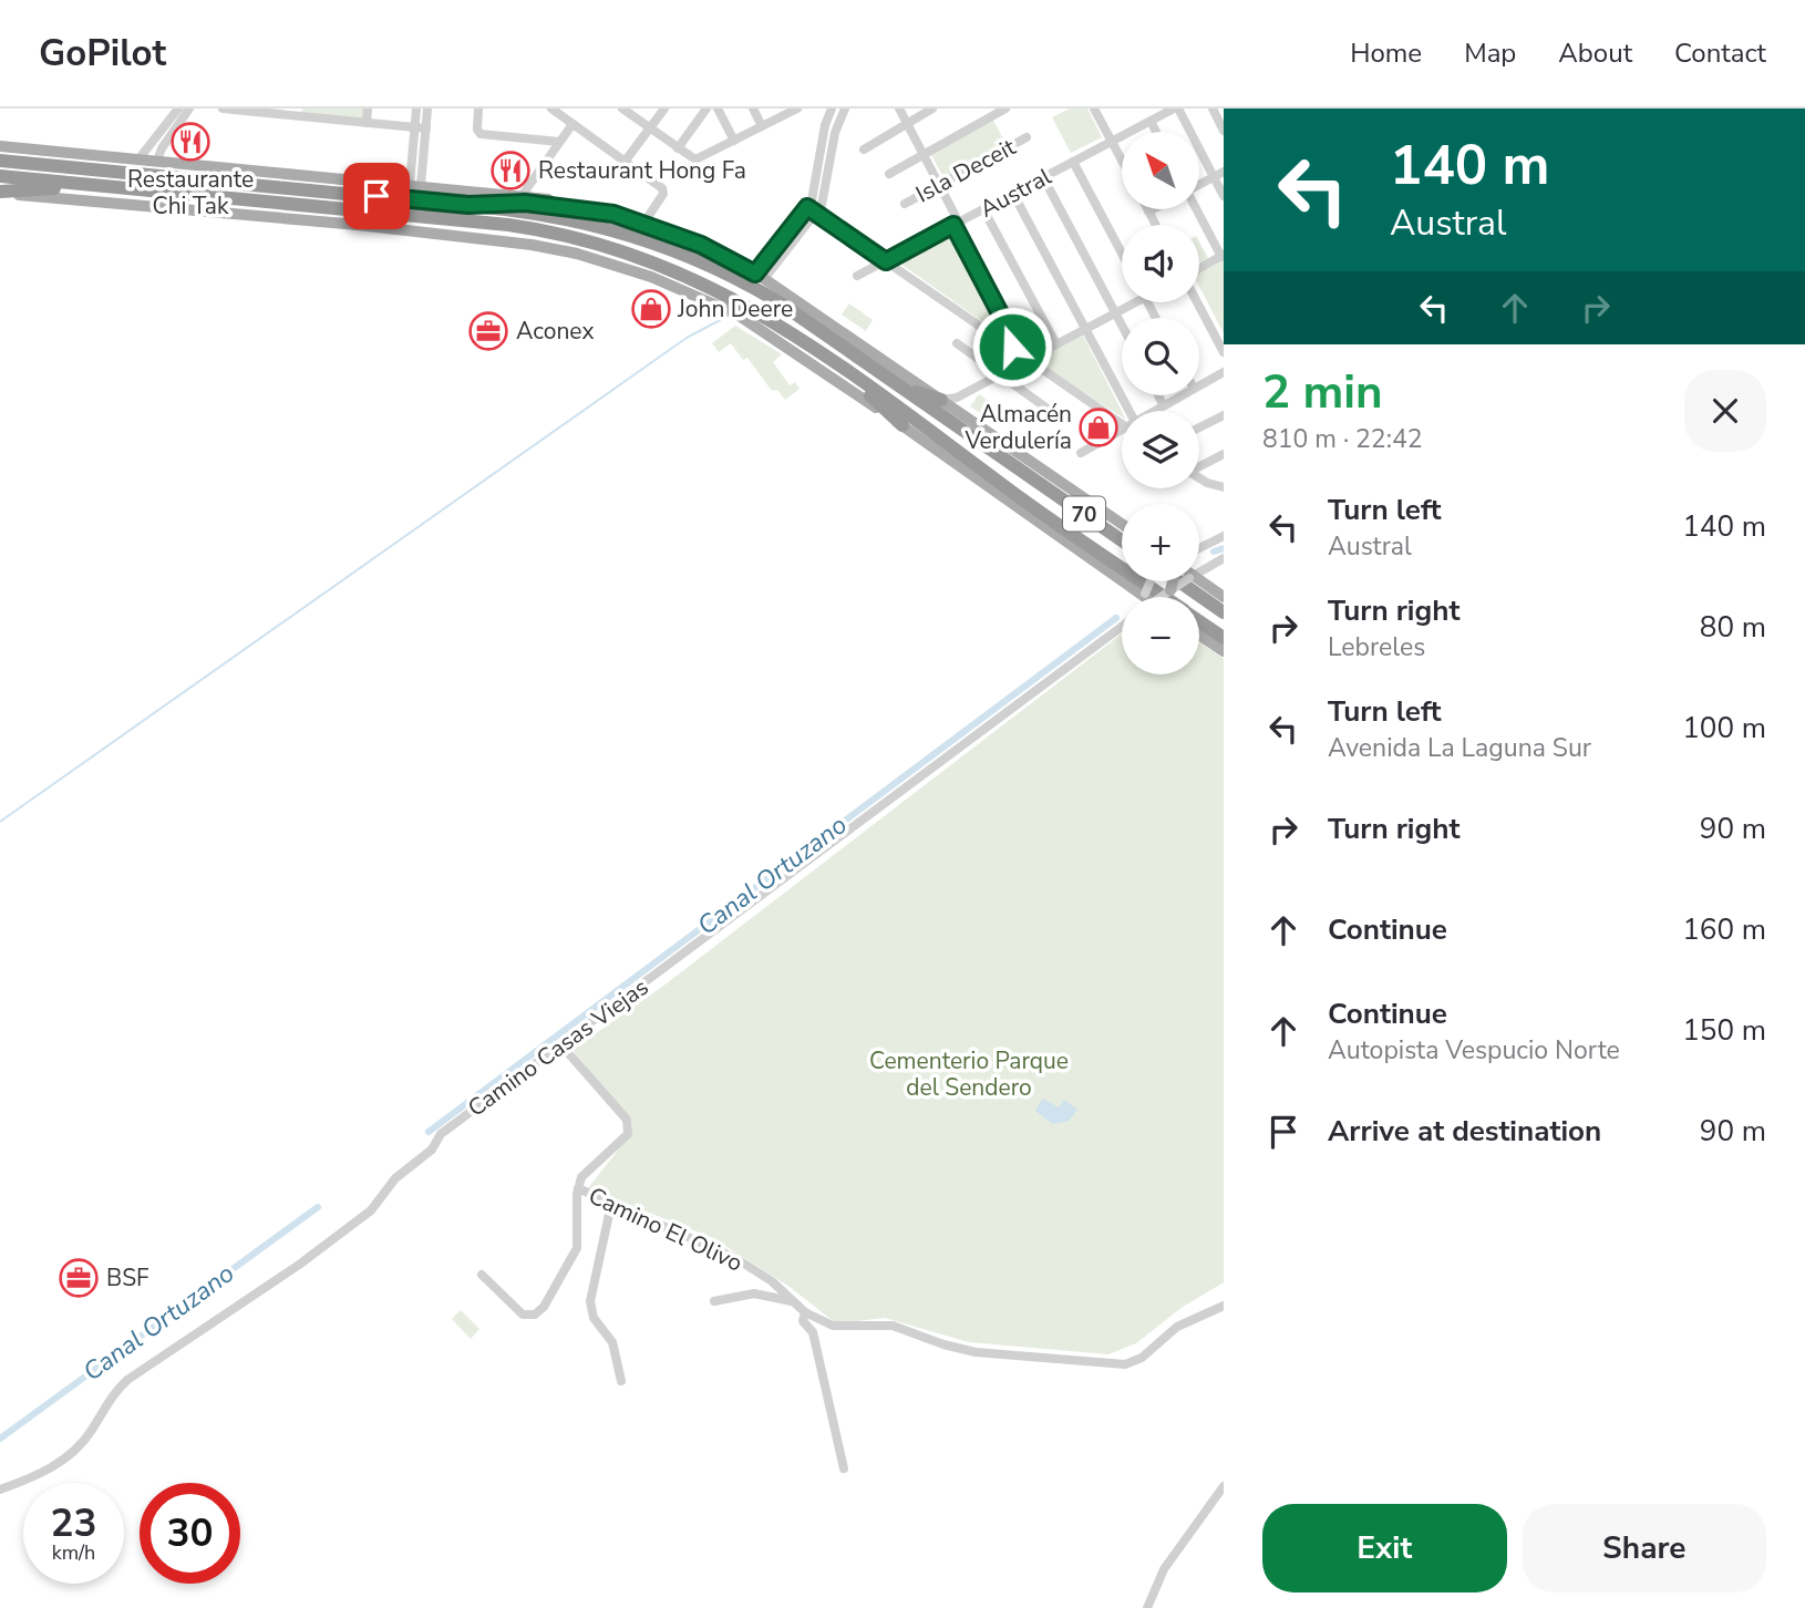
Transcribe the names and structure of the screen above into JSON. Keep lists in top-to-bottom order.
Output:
{
  "streets": {
    "highway": ["70"],
    "street": [
      "Isla Deceit",
      "Austral",
      "Camino Casas Viejas",
      "Camino El Olivo"
    ]
  },
  "crossings": [
    ["Camino Casas Viejas", "Camino El Olivo"]
  ],
  "water": ["Canal Ortuzano"],
  "parks": ["Cementerio Parque del Sendero"],
  "places": {
    "restaurant": ["Restaurante Chi Tak", "Restaurant Hong Fa"],
    "shop": ["John Deere", "Almacén Verdulería"],
    "office": ["Aconex", "BSF"]
  },
  "north": "top left",
  "page": {
    "header": "GoPilot",
    "nav": [
      "Home",
      "Map",
      "About",
      "Contact"
    ],
    "turn": ["140 m", "Austral"],
    "map_buttons": ["+", "−"],
    "heading": ["2 min", "810 m · 22:42"],
    "list": [
      {
        "name": "Turn left",
        "note": "Austral",
        "value": "140 m"
      },
      {
        "name": "Turn right",
        "note": "Lebreles",
        "value": "80 m"
      },
      {
        "name": "Turn left",
        "note": "Avenida La Laguna Sur",
        "value": "100 m"
      },
      {
        "name": "Turn right",
        "value": "90 m"
      },
      {
        "name": "Continue",
        "value": "160 m"
      },
      {
        "name": "Continue",
        "note": "Autopista Vespucio Norte",
        "value": "150 m"
      },
      {
        "name": "Arrive at destination",
        "value": "90 m"
      }
    ],
    "speed": "23 km/h",
    "limit": "30",
    "buttons": ["Exit", "Share"]
  }
}
